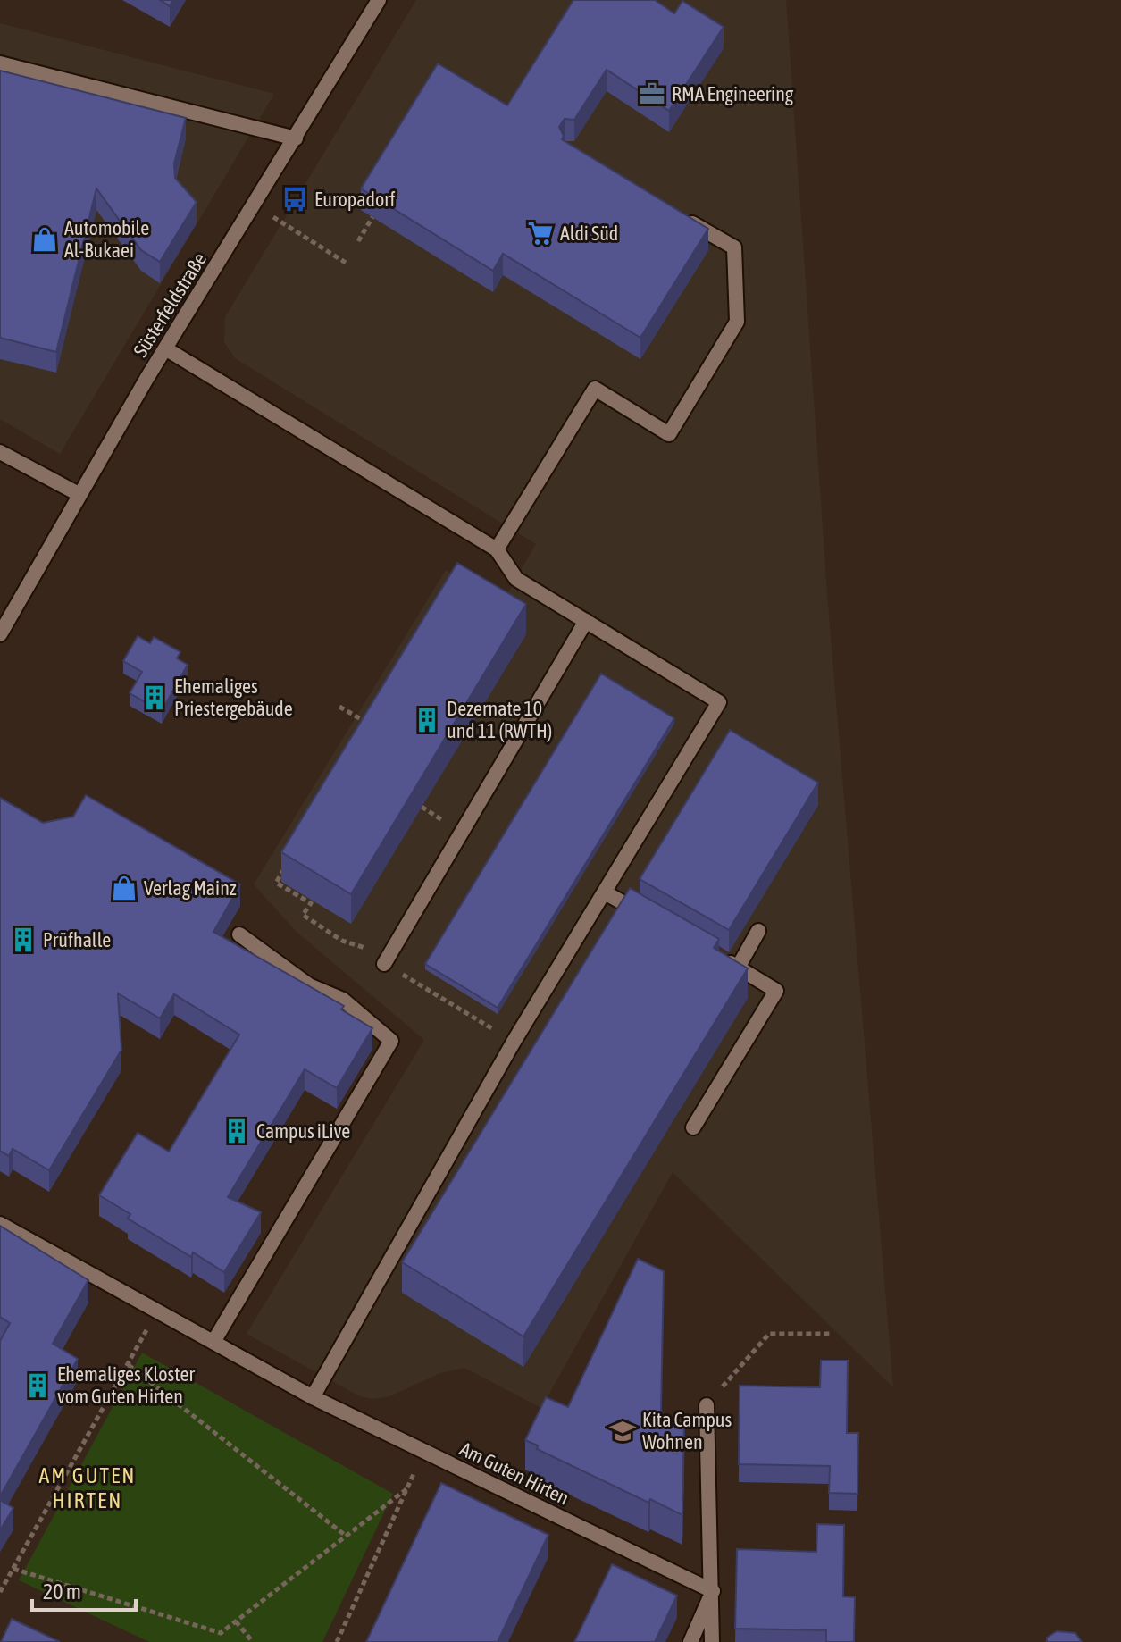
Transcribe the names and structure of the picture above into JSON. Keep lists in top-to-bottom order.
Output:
{
  "streets": {
    "street": ["Süsterfeldstraße", "Am Guten Hirten"]
  },
  "districts": ["AM GUTEN HIRTEN"],
  "places": {
    "office": ["RMA Engineering"],
    "bus stop": ["Europadorf"],
    "supermarket": ["Aldi Süd"],
    "shop": ["Automobile Al-Bukaei", "Verlag Mainz"],
    "building": [
      "Ehemaliges Priestergebäude",
      "Dezernate 10 und 11 (RWTH)",
      "Prüfhalle",
      "Campus iLive",
      "Ehemaliges Kloster vom Guten Hirten"
    ],
    "school or university": ["Kita Campus Wohnen"]
  },
  "scale_bar": "20 m"
}
